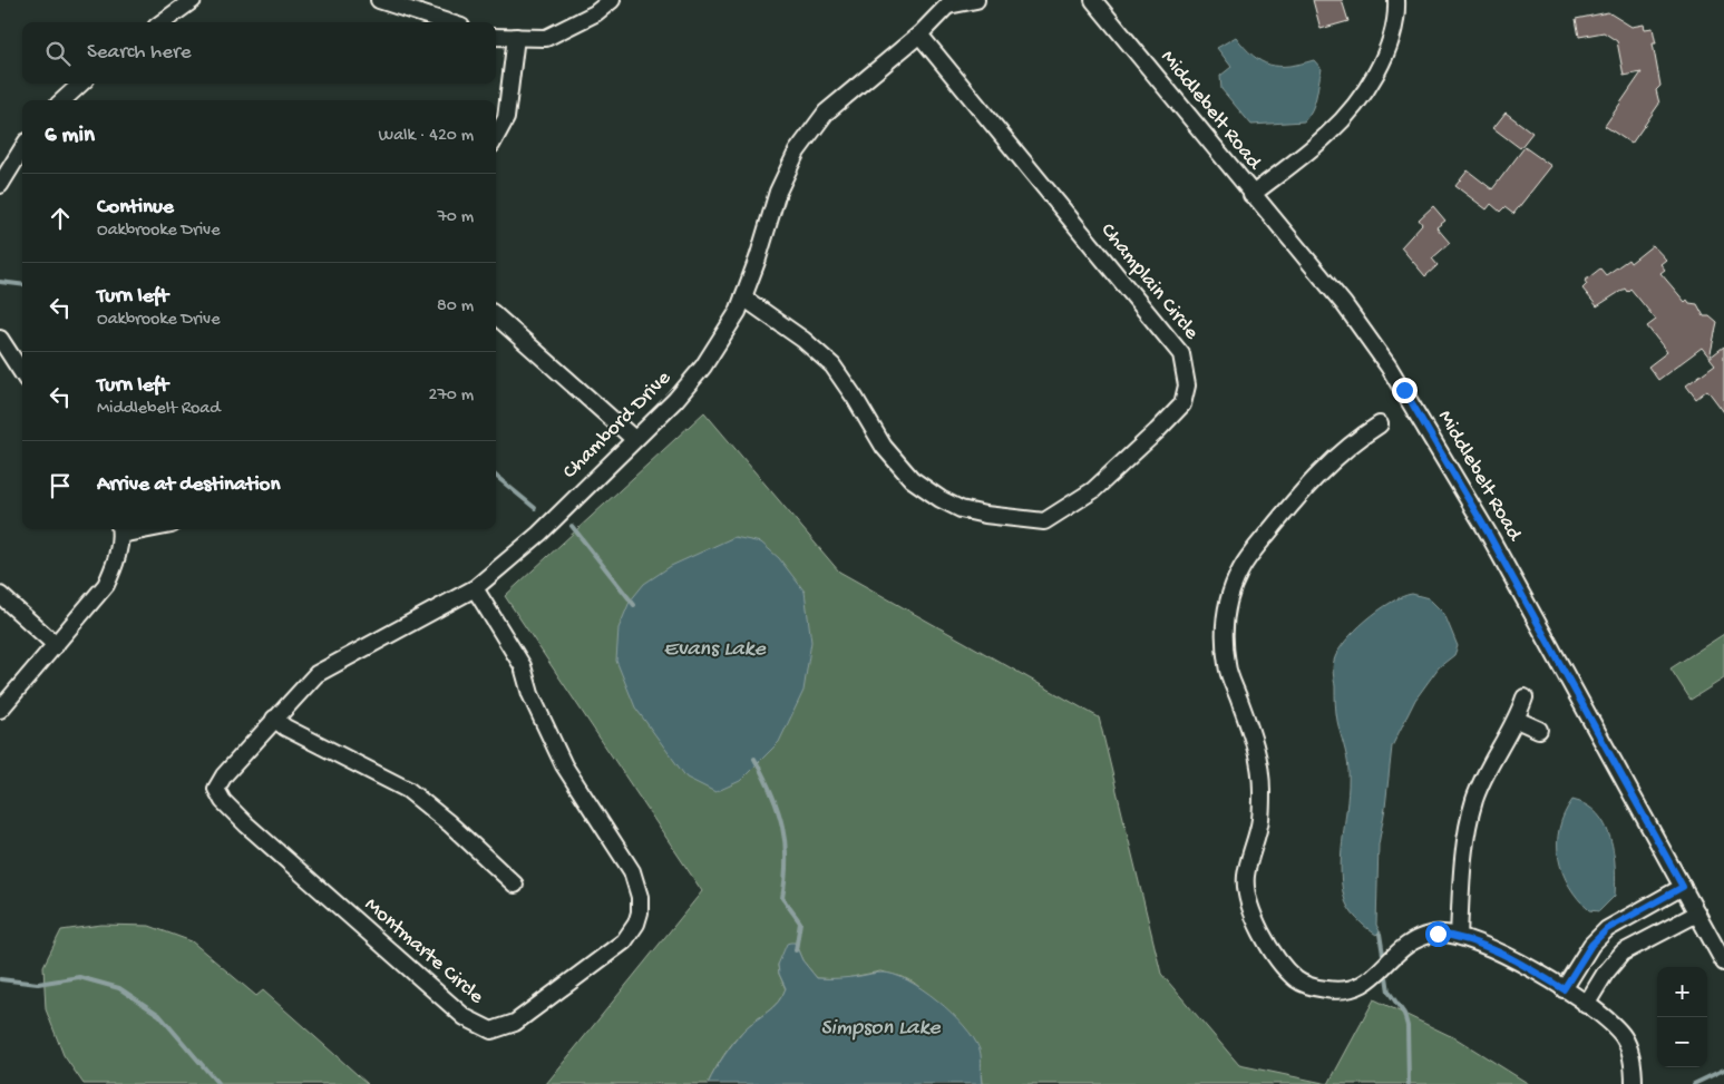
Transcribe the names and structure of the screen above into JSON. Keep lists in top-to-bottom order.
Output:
{
  "streets": {
    "street": [
      "Middlebelt Road",
      "Champlain Circle",
      "Chambord Drive",
      "Montmarte Circle"
    ]
  },
  "crossings": [
    ["Champlain Circle", "Chambord Drive"],
    ["Chambord Drive", "Montmarte Circle"]
  ],
  "water": ["Evans Lake", "Simpson Lake"],
  "page": {
    "search": "Search here",
    "heading": ["6 min", "Walk · 420 m"],
    "list": [
      ["Continue", "Oakbrooke Drive", "70 m"],
      ["Turn left", "Oakbrooke Drive", "80 m"],
      ["Turn left", "Middlebelt Road", "270 m"],
      "Arrive at destination"
    ],
    "map_buttons": ["+", "−"]
  }
}
